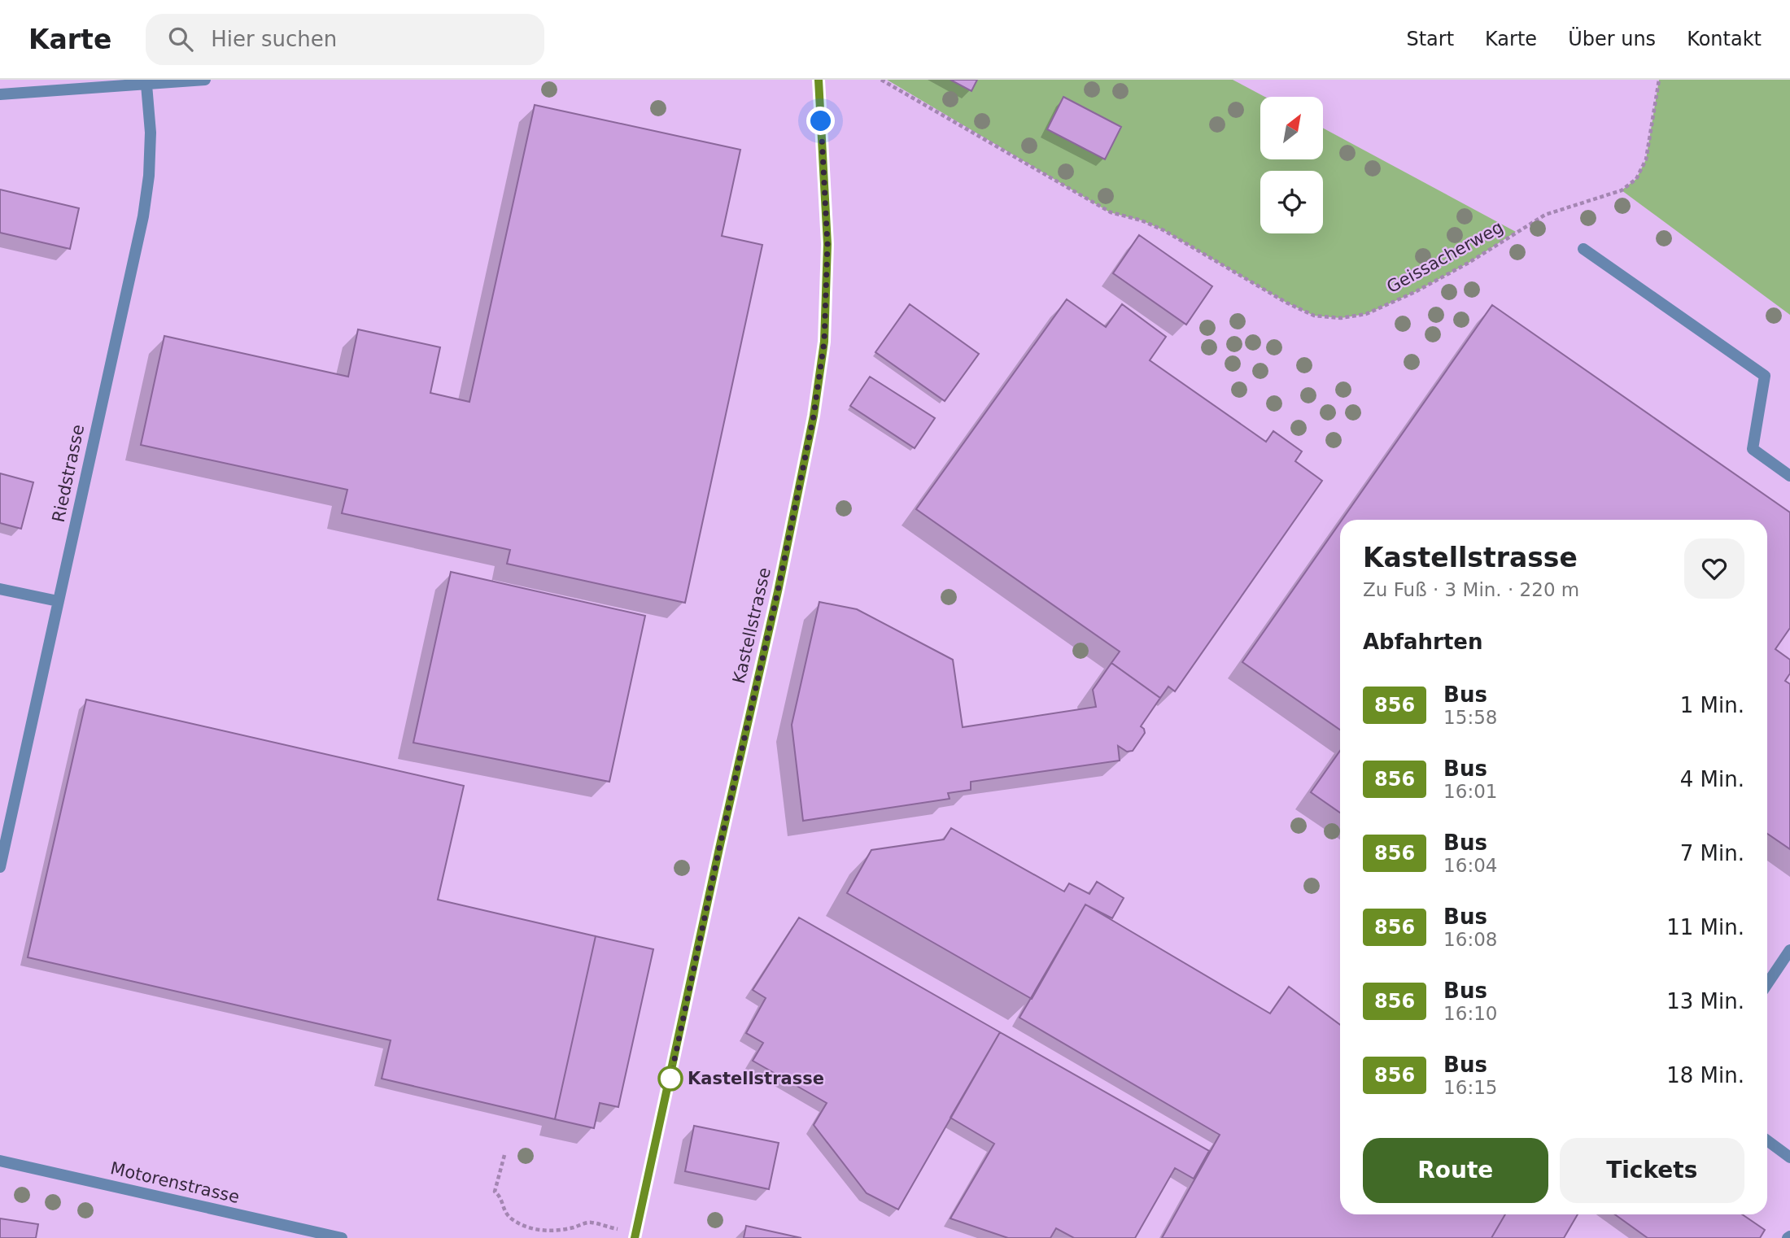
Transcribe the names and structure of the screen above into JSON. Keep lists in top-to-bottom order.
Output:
{
  "streets": {
    "street": ["Riedstrasse", "Kastellstrasse", "Motorenstrasse"],
    "path": ["Geissacherweg"]
  },
  "places": ["Kastellstrasse"],
  "lines": ["bus line 856"],
  "north": "top right",
  "page": {
    "header": "Karte",
    "search": "Hier suchen",
    "nav": [
      "Start",
      "Karte",
      "Über uns",
      "Kontakt"
    ],
    "heading": [
      ["Kastellstrasse", "Zu Fuß · 3 Min. · 220 m"],
      "Abfahrten"
    ],
    "list": [
      {
        "mark": "856",
        "name": "Bus",
        "note": "15:58",
        "value": "1 Min."
      },
      {
        "mark": "856",
        "name": "Bus",
        "note": "16:01",
        "value": "4 Min."
      },
      {
        "mark": "856",
        "name": "Bus",
        "note": "16:04",
        "value": "7 Min."
      },
      {
        "mark": "856",
        "name": "Bus",
        "note": "16:08",
        "value": "11 Min."
      },
      {
        "mark": "856",
        "name": "Bus",
        "note": "16:10",
        "value": "13 Min."
      },
      {
        "mark": "856",
        "name": "Bus",
        "note": "16:15",
        "value": "18 Min."
      }
    ],
    "buttons": ["Route", "Tickets"]
  }
}
